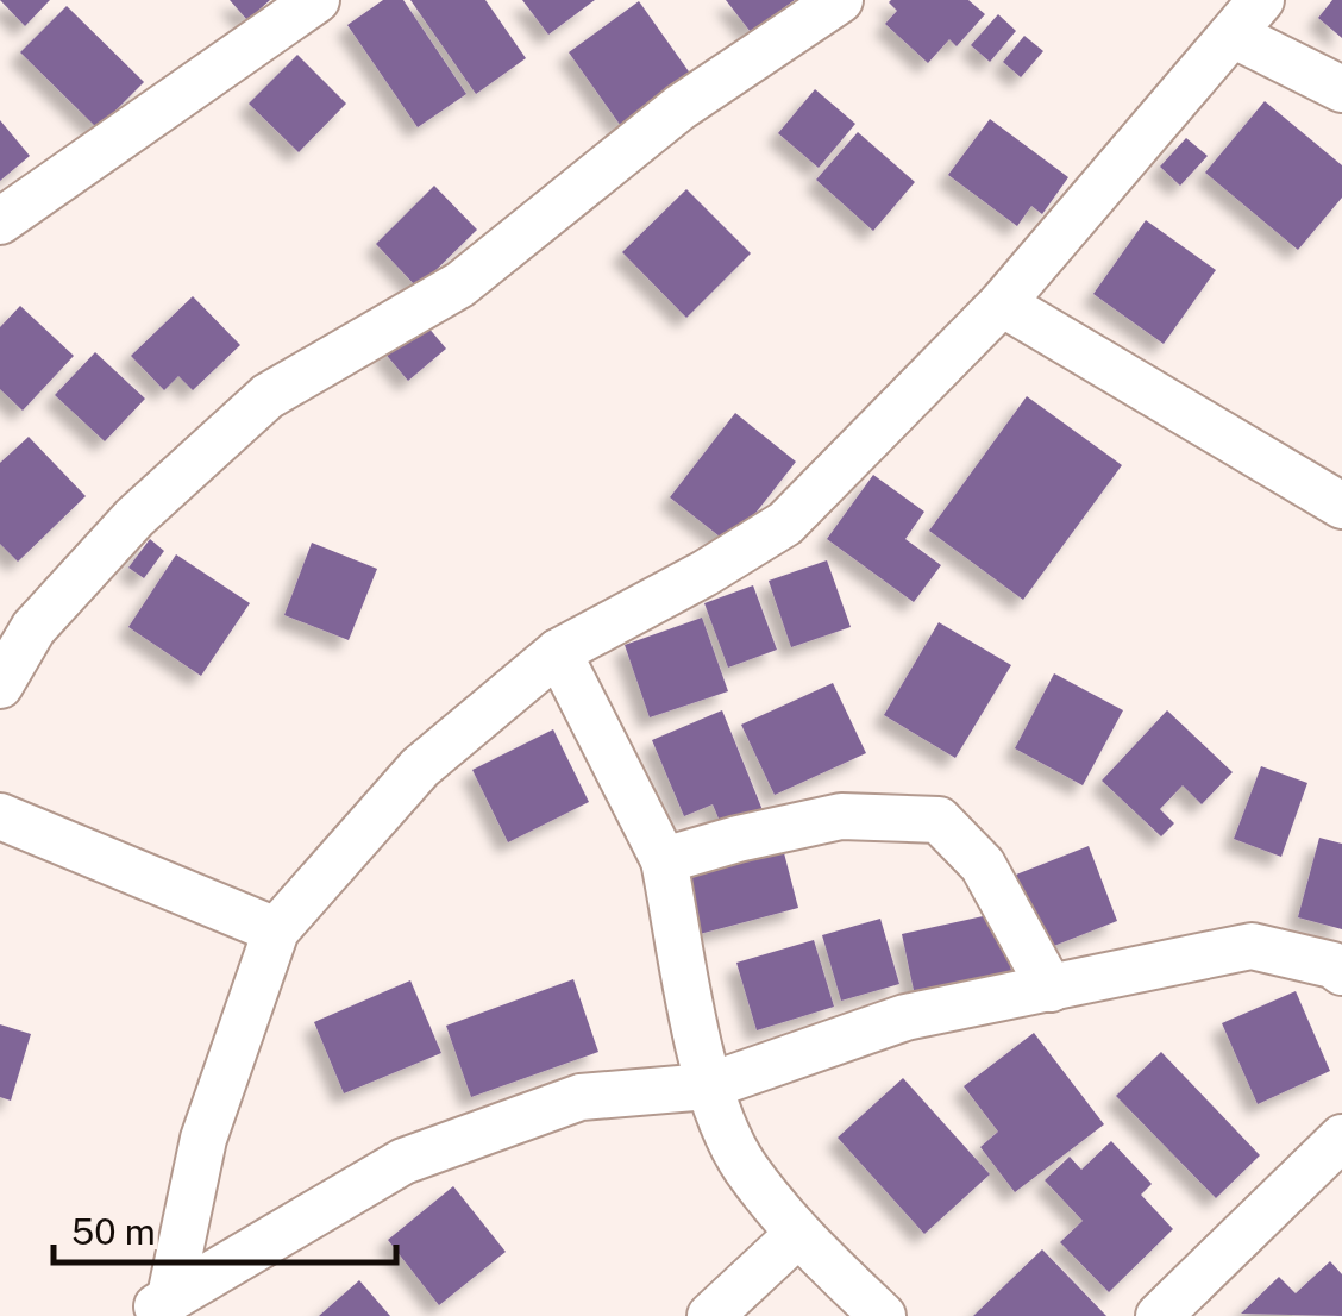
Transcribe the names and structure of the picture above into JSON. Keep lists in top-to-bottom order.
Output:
{
  "scale_bar": "50 m"
}
